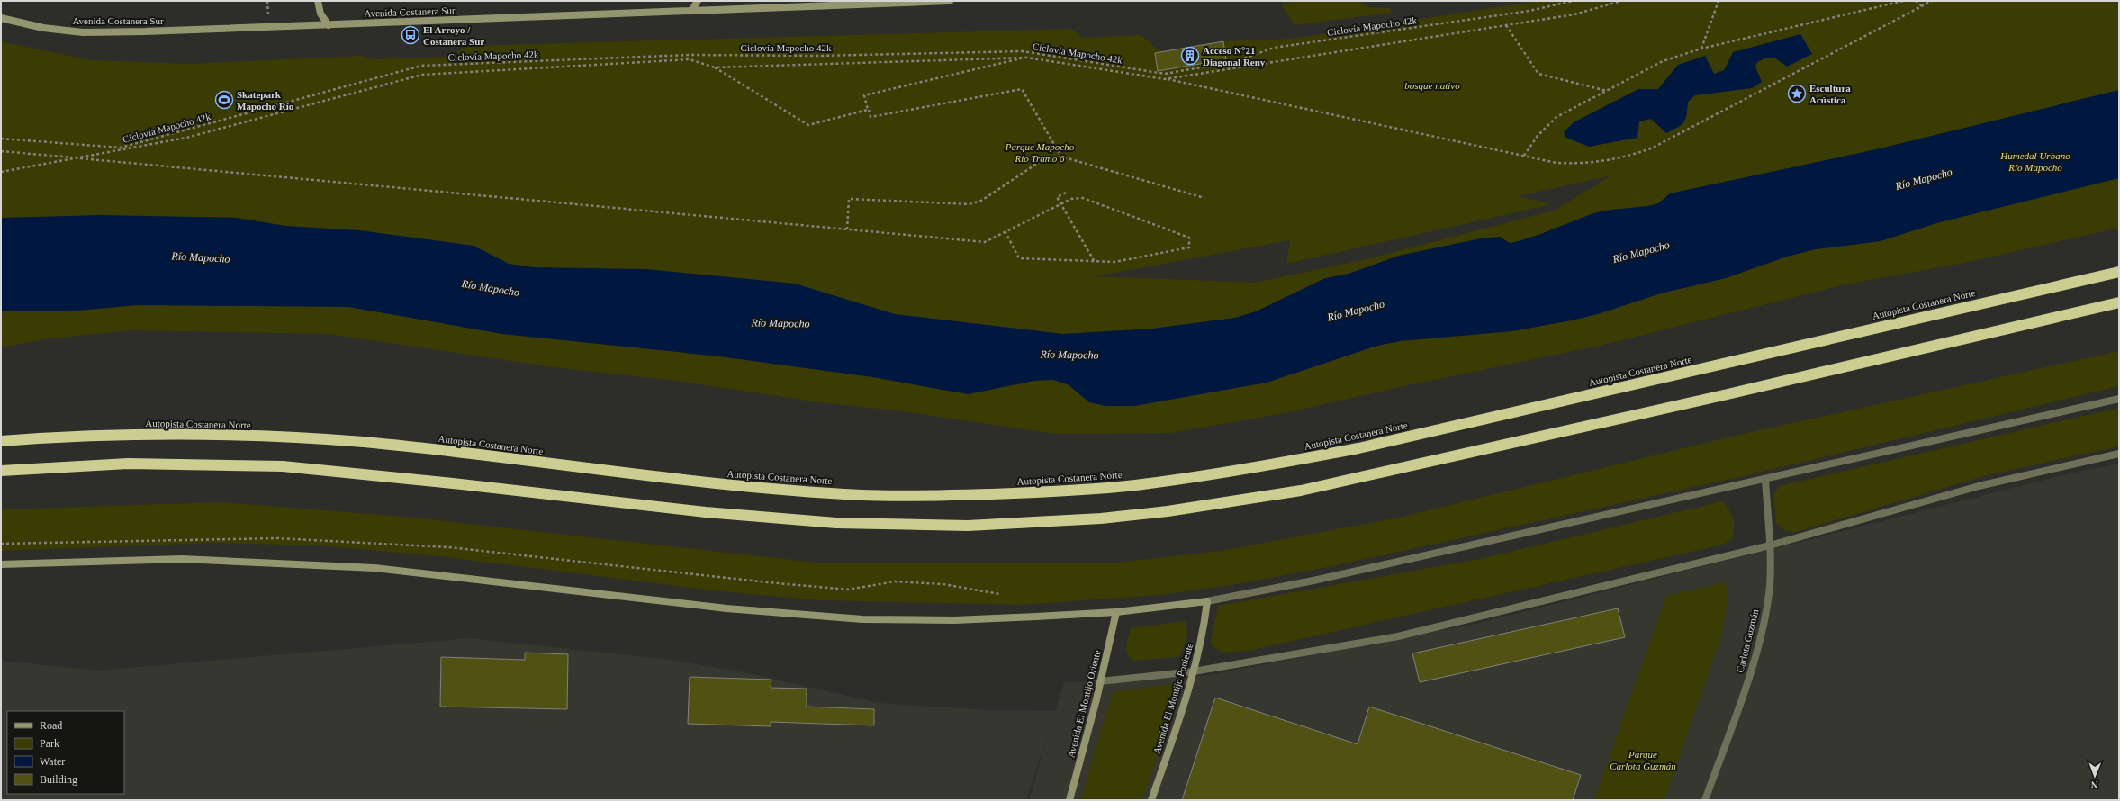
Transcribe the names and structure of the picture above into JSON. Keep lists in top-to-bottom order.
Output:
{
  "streets": {
    "highway": ["Autopista Costanera Norte"],
    "street": [
      "Avenida Costanera Sur",
      "Carlota Guzmán",
      "Avenida El Montijo Poniente",
      "Avenida El Montijo Oriente"
    ],
    "path": ["Ciclovía Mapocho 42k"]
  },
  "water": ["Río Mapocho"],
  "parks": [
    "bosque nativo",
    "Parque Mapocho Río Tramo 6",
    "Humedal Urbano Río Mapocho",
    "Parque Carlota Guzmán"
  ],
  "places": {
    "bus stop": ["El Arroyo / Costanera Sur"],
    "building": ["Acceso N°21 Diagonal Reny"],
    "place": ["Escultura Acústica"],
    "sports": ["Skatepark Mapocho Río"]
  },
  "legend": [
    "Road",
    "Park",
    "Water",
    "Building"
  ],
  "north": "bottom"
}
